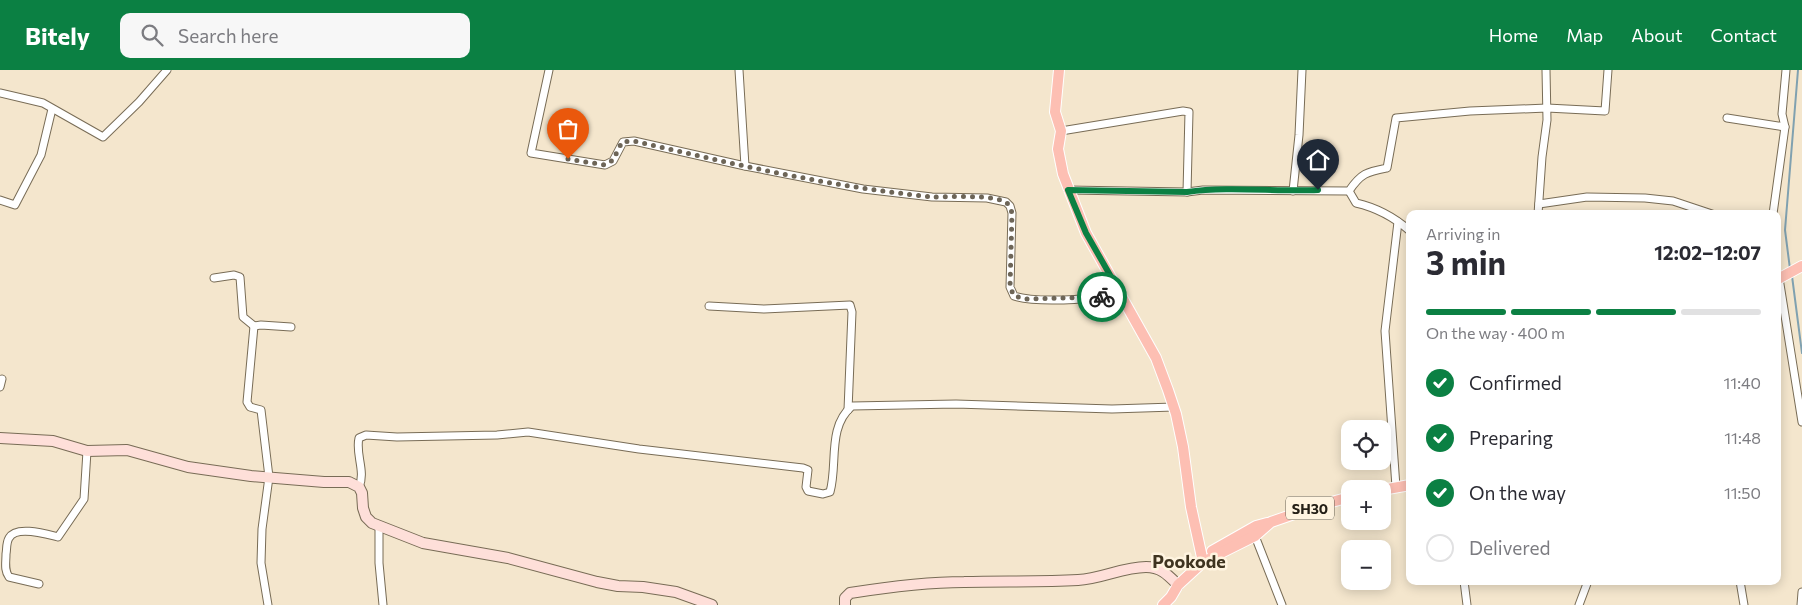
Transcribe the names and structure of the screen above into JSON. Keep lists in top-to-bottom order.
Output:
{
  "streets": {
    "main road": ["SH30"]
  },
  "districts": ["Pookode"],
  "page": {
    "header": "Bitely",
    "search": "Search here",
    "nav": [
      "Home",
      "Map",
      "About",
      "Contact"
    ],
    "heading": ["3 min", "Arriving in", "12:02–12:07"],
    "bar": "On the way · 400 m",
    "list": [
      ["Confirmed", "11:40"],
      ["Preparing", "11:48"],
      ["On the way", "11:50"],
      "Delivered"
    ],
    "map_buttons": ["+", "−"]
  }
}
